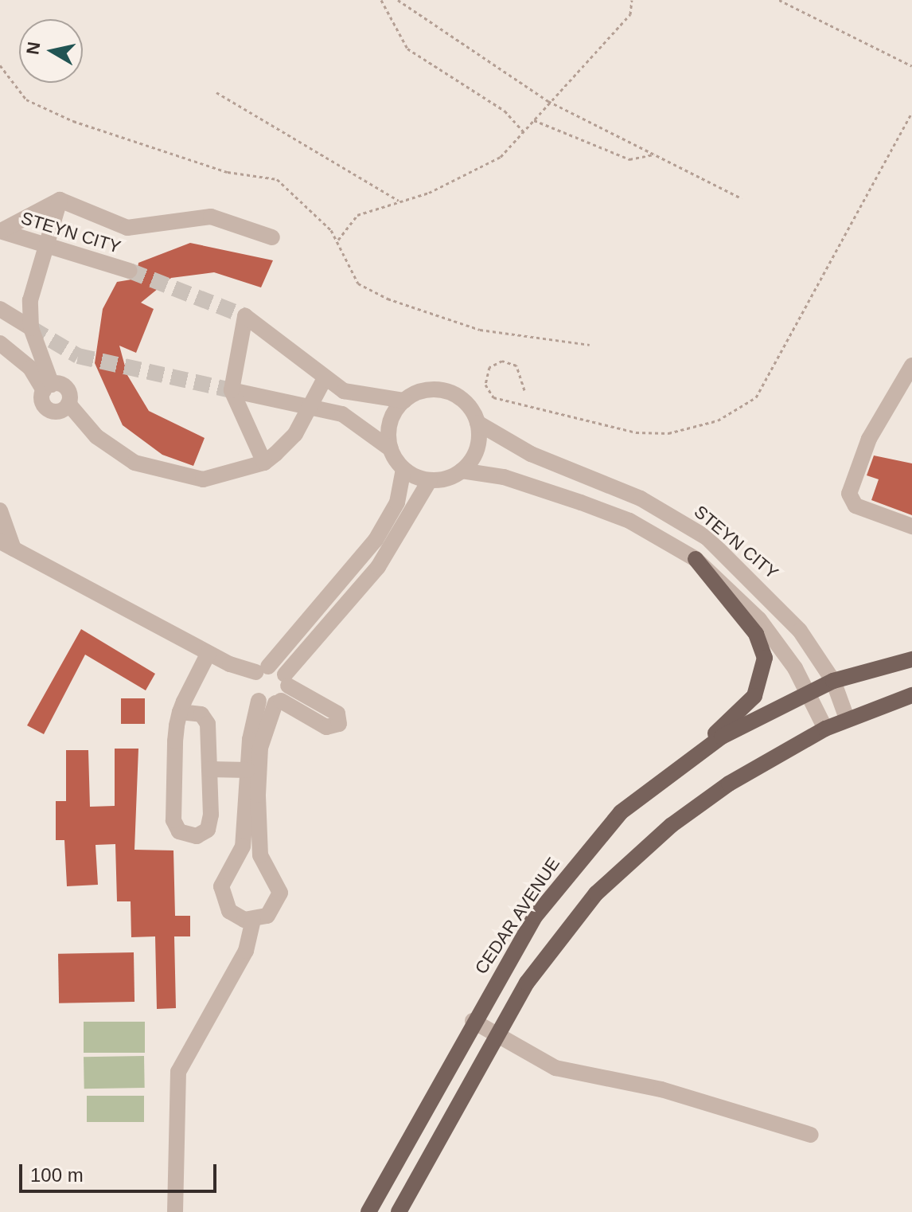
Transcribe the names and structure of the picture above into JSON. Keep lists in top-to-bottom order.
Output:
{
  "streets": {
    "main road": ["CEDAR AVENUE"],
    "street": ["STEYN CITY"]
  },
  "crossings": [
    ["STEYN CITY", "CEDAR AVENUE"]
  ],
  "scale_bar": "100 m",
  "north": "left"
}
